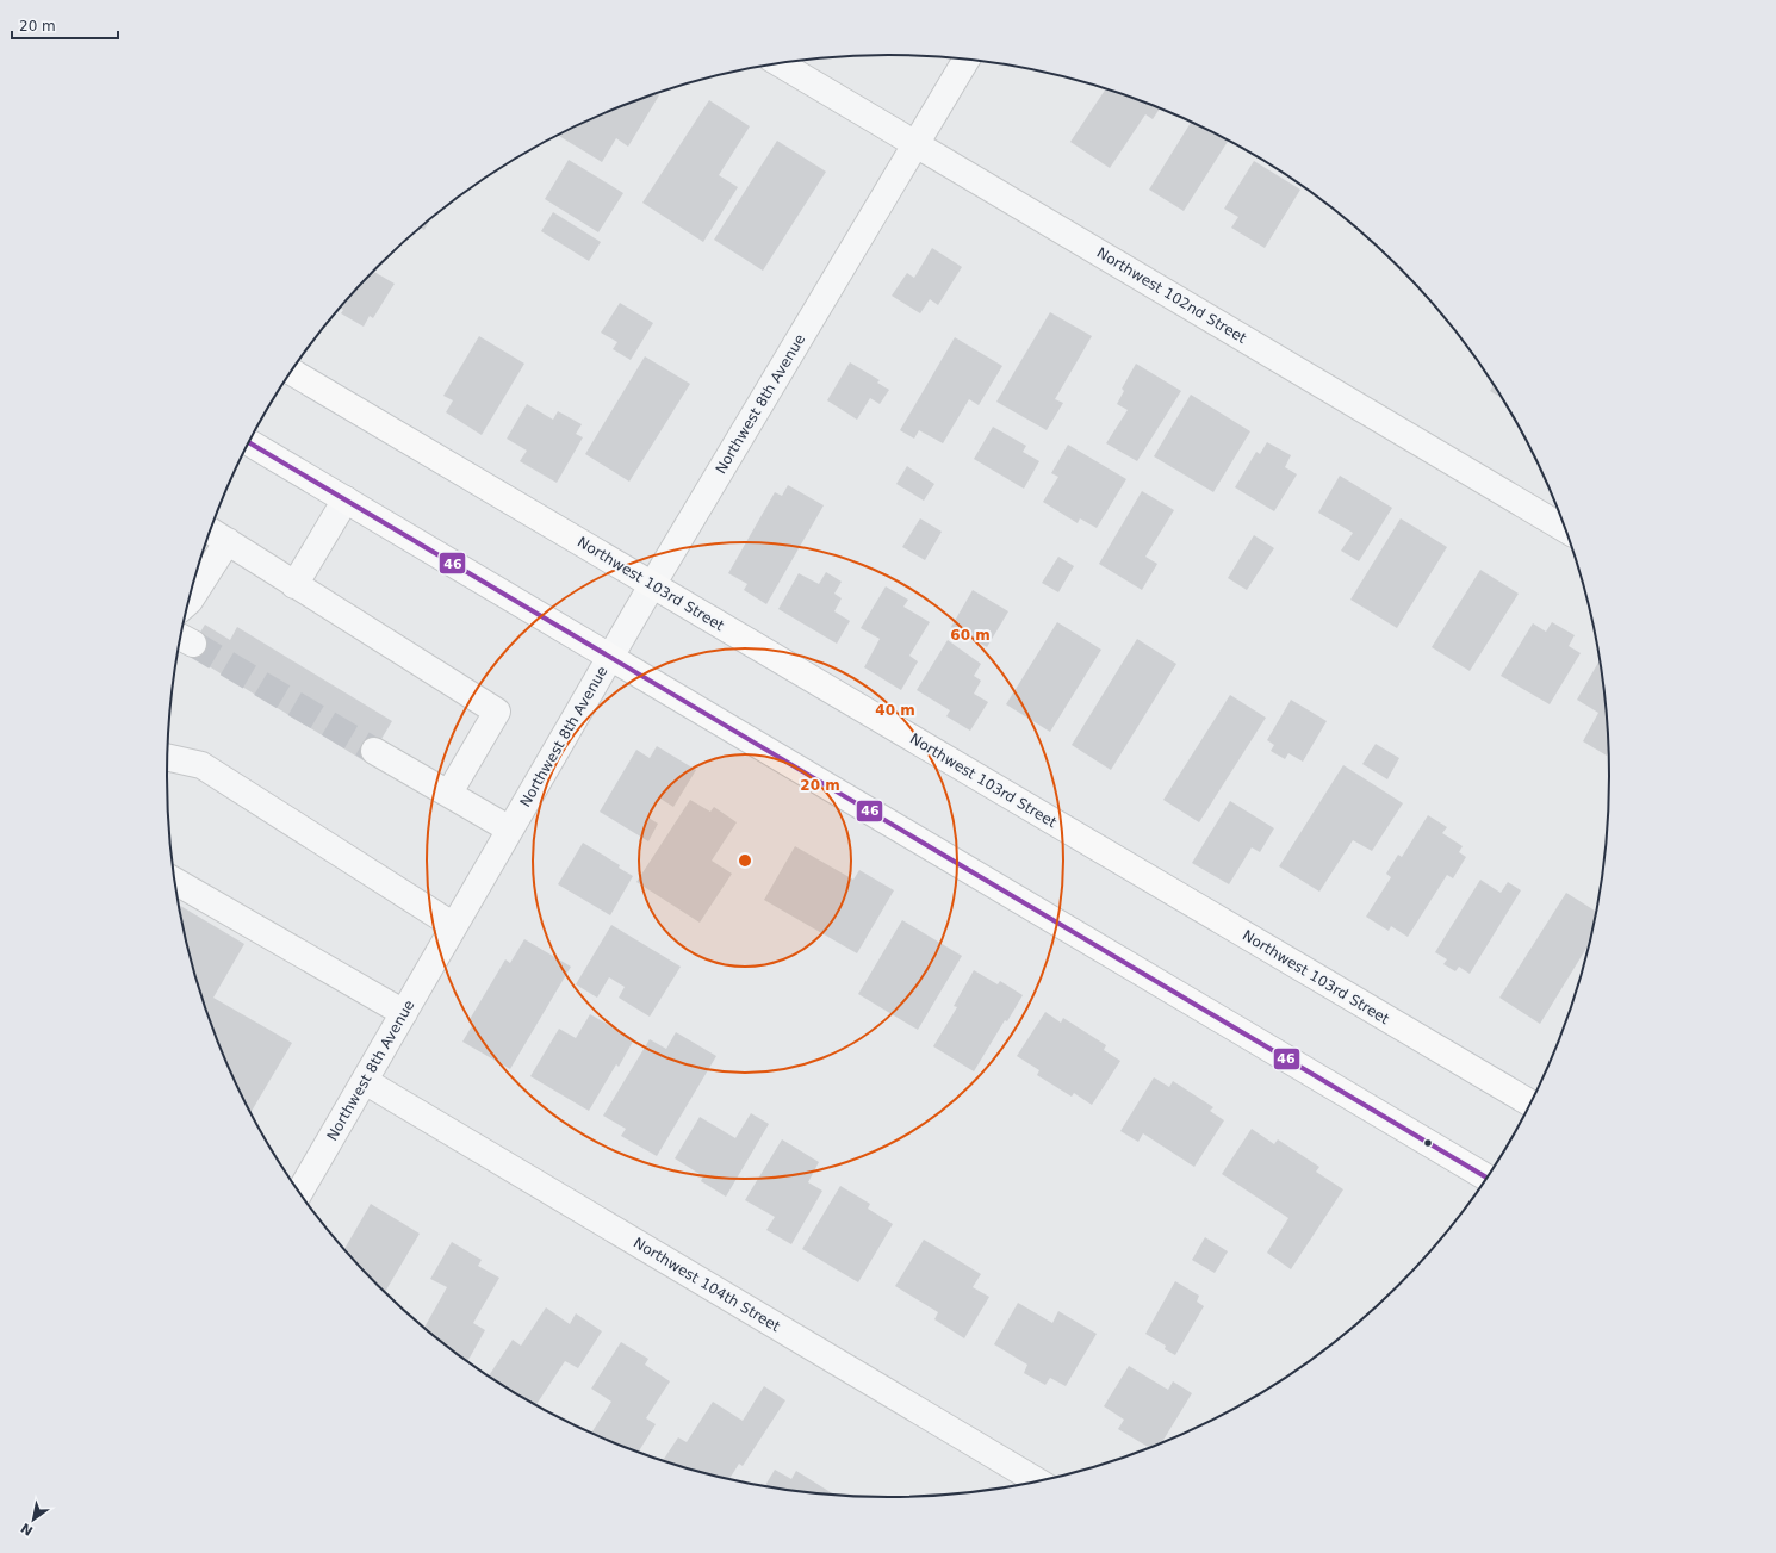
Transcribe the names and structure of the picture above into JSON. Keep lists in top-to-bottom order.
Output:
{
  "streets": {
    "main road": ["Northwest 103rd Street"],
    "street": ["Northwest 102nd Street", "Northwest 8th Avenue", "Northwest 104th Street"]
  },
  "crossings": [
    ["Northwest 102nd Street", "Northwest 8th Avenue"],
    ["Northwest 8th Avenue", "Northwest 103rd Street"],
    ["Northwest 8th Avenue", "Northwest 104th Street"]
  ],
  "lines": ["transit line 46"],
  "scale_bar": "20 m",
  "north": "bottom left",
  "rings": ["60 m", "40 m", "20 m"]
}
